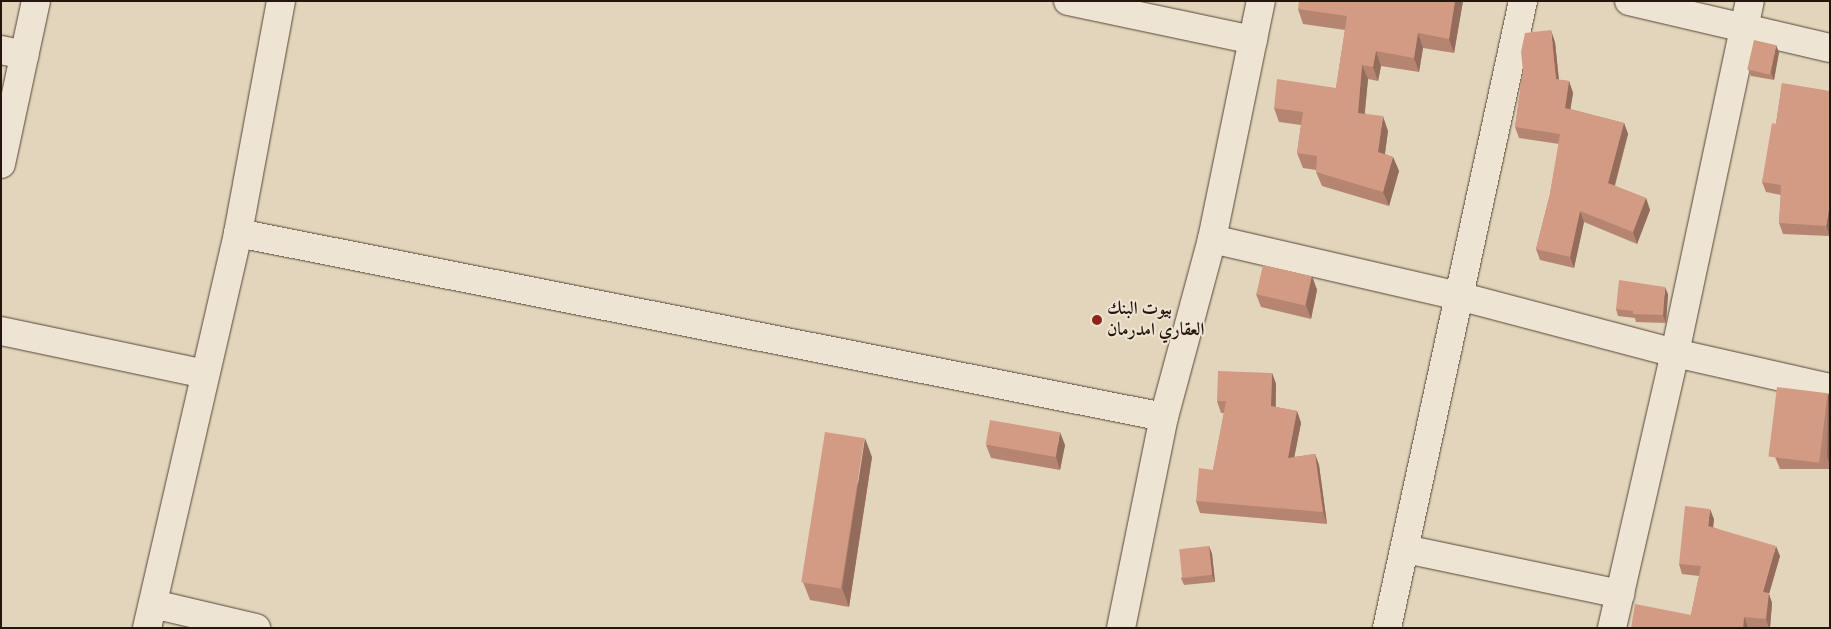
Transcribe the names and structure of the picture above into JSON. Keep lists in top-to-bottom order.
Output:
{
  "places": ["بيوت البنك العقاري امدرمان"]
}
